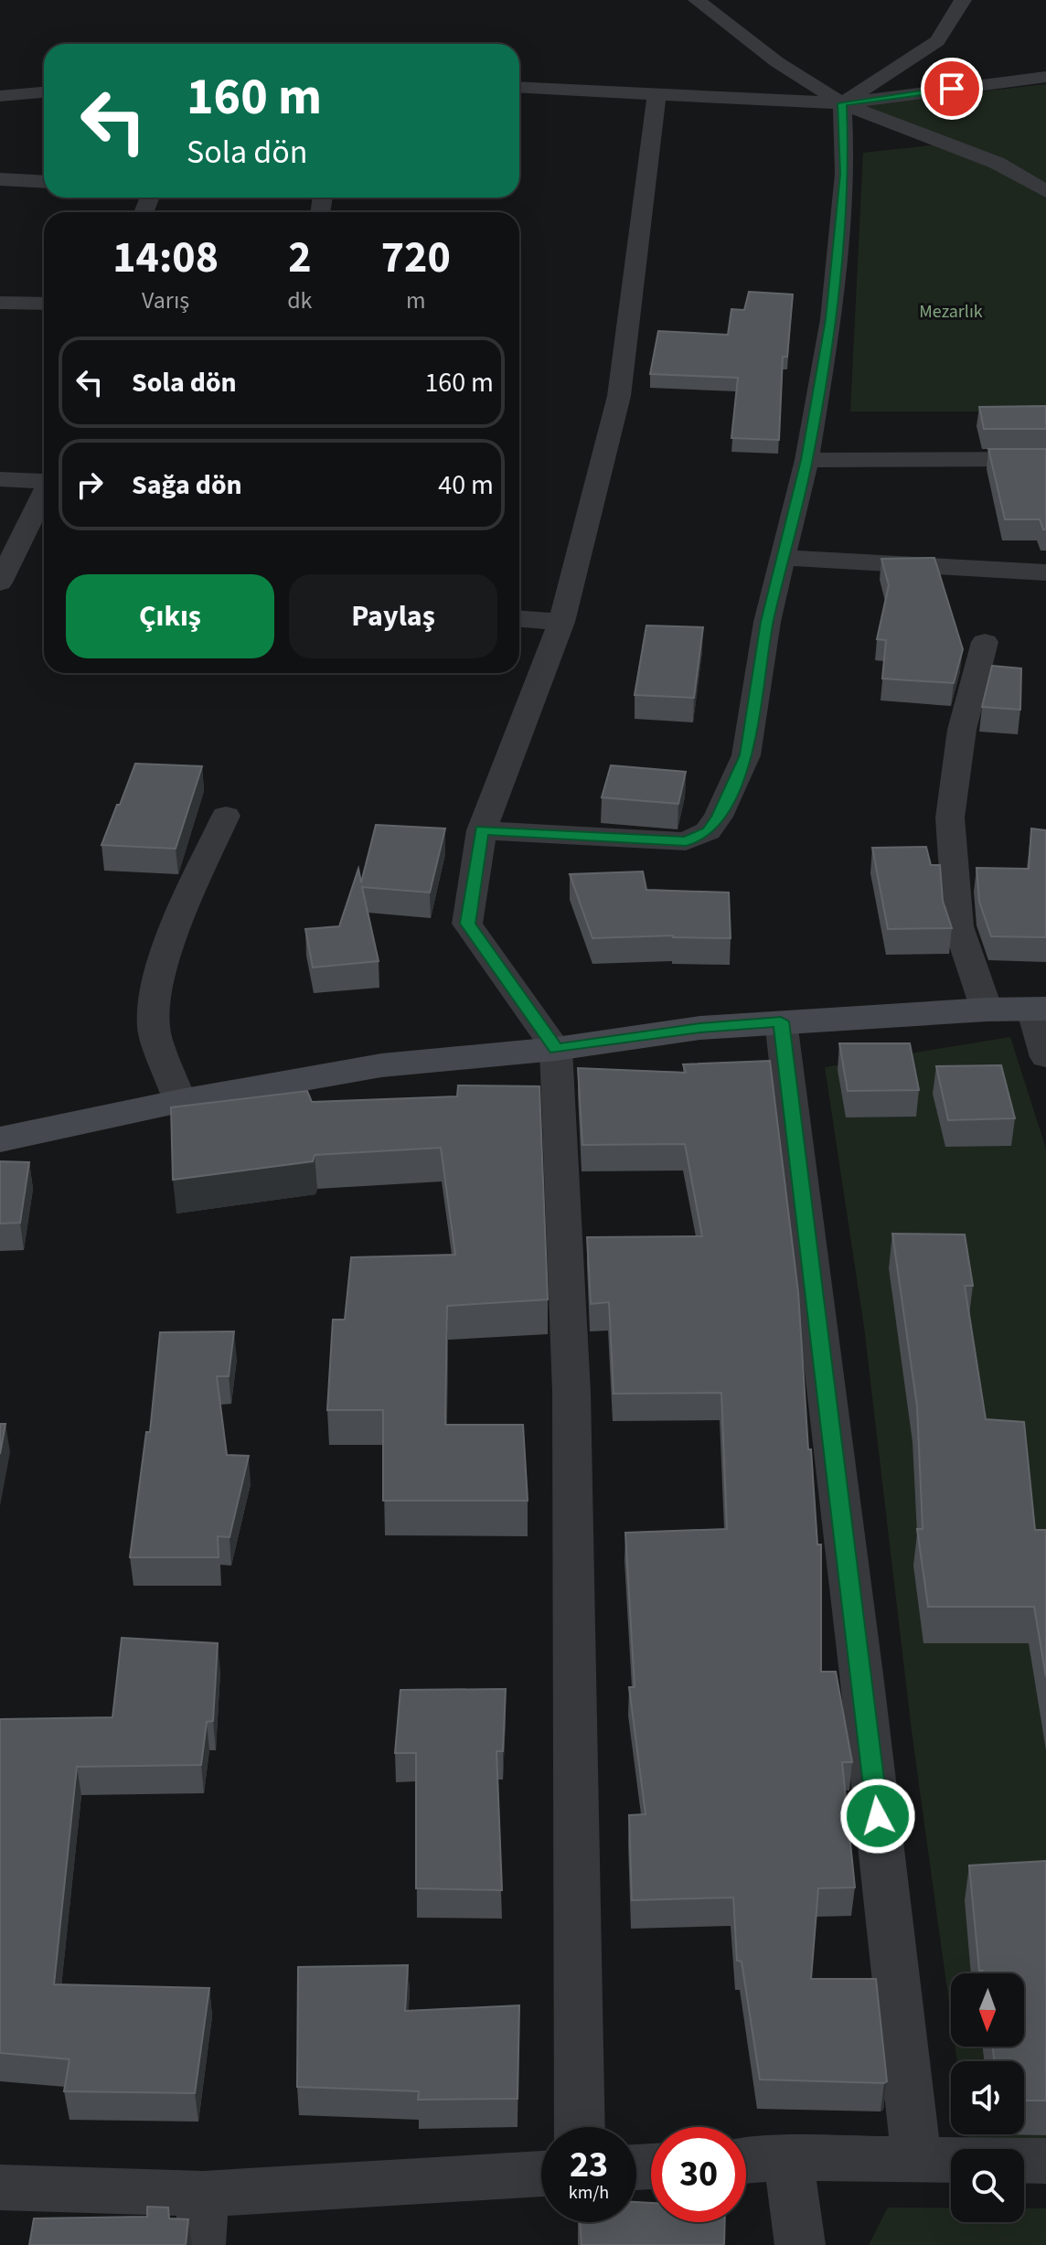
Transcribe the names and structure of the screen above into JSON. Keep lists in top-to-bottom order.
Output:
{
  "parks": ["Mezarlık"],
  "north": "bottom",
  "page": {
    "turn": ["160 m", "Sola dön"],
    "eta": [
      "14:08",
      "Varış",
      "2",
      "dk",
      "720",
      "m"
    ],
    "list": [
      {
        "name": "Sola dön",
        "value": "160 m"
      },
      {
        "name": "Sağa dön",
        "value": "40 m"
      }
    ],
    "buttons": ["Çıkış", "Paylaş"],
    "speed": "23 km/h",
    "limit": "30"
  }
}
